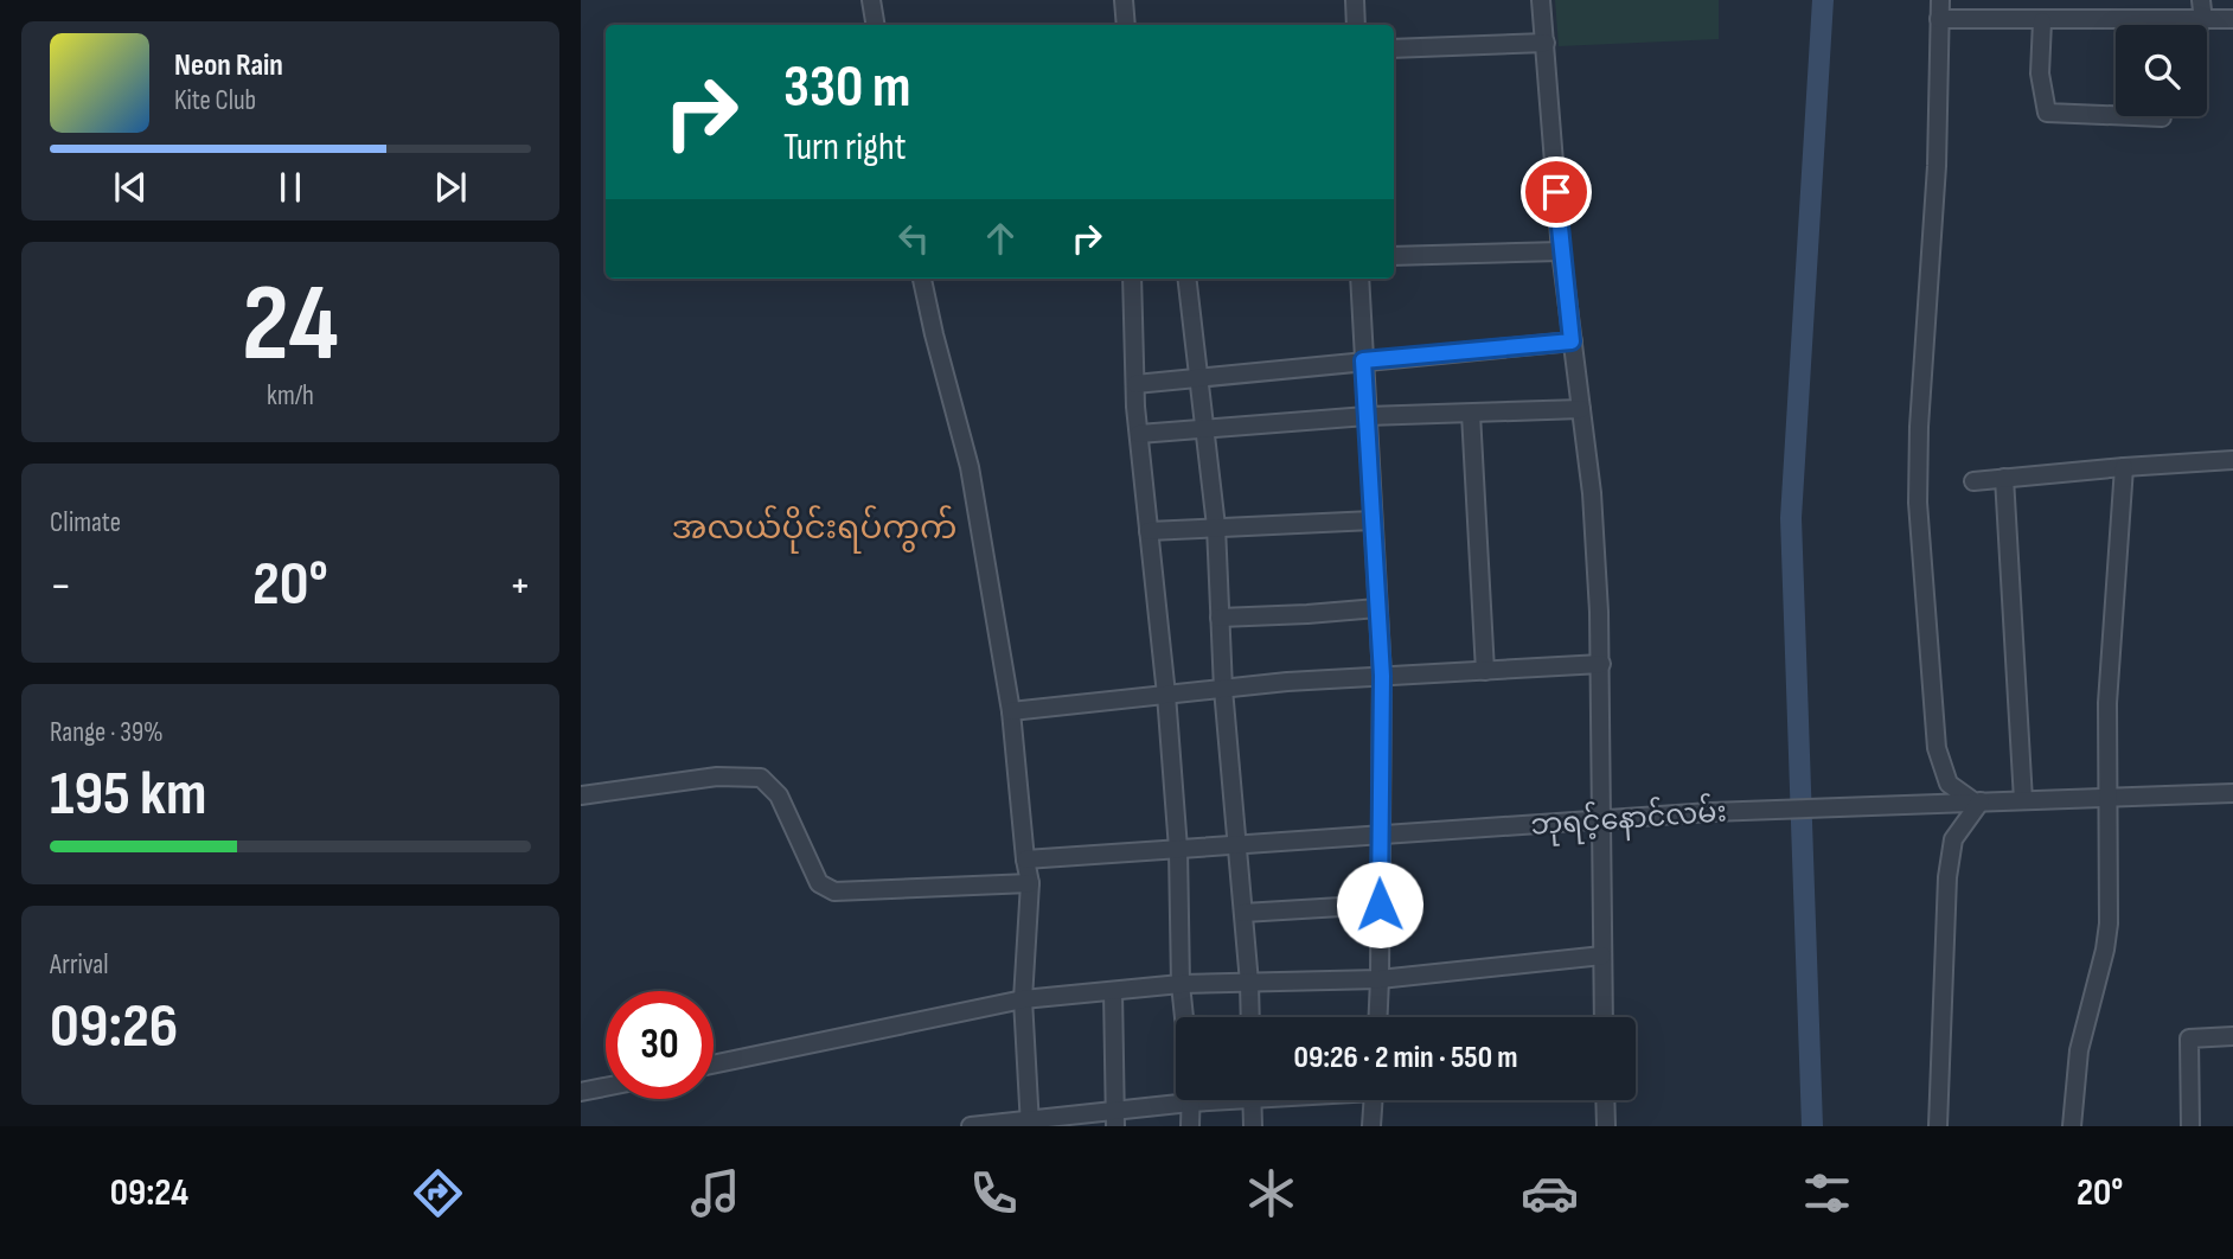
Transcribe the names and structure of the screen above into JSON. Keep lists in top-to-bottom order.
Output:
{
  "streets": {
    "street": ["ဘုရင့်နောင်လမ်း"]
  },
  "districts": ["အလယ်ပိုင်းရပ်ကွက်"],
  "page": {
    "turn": ["330 m", "Turn right"],
    "song": ["Neon Rain", "Kite Club"],
    "tile": [
      ["24", "km/h"],
      "Climate",
      ["Range · 39%", "195 km"],
      ["Arrival", "09:26"]
    ],
    "heat": ["−", "20°", "+"],
    "limit": "30",
    "trip": "09:26 · 2 min · 550 m",
    "tabs": ["09:24", "20°"]
  }
}
